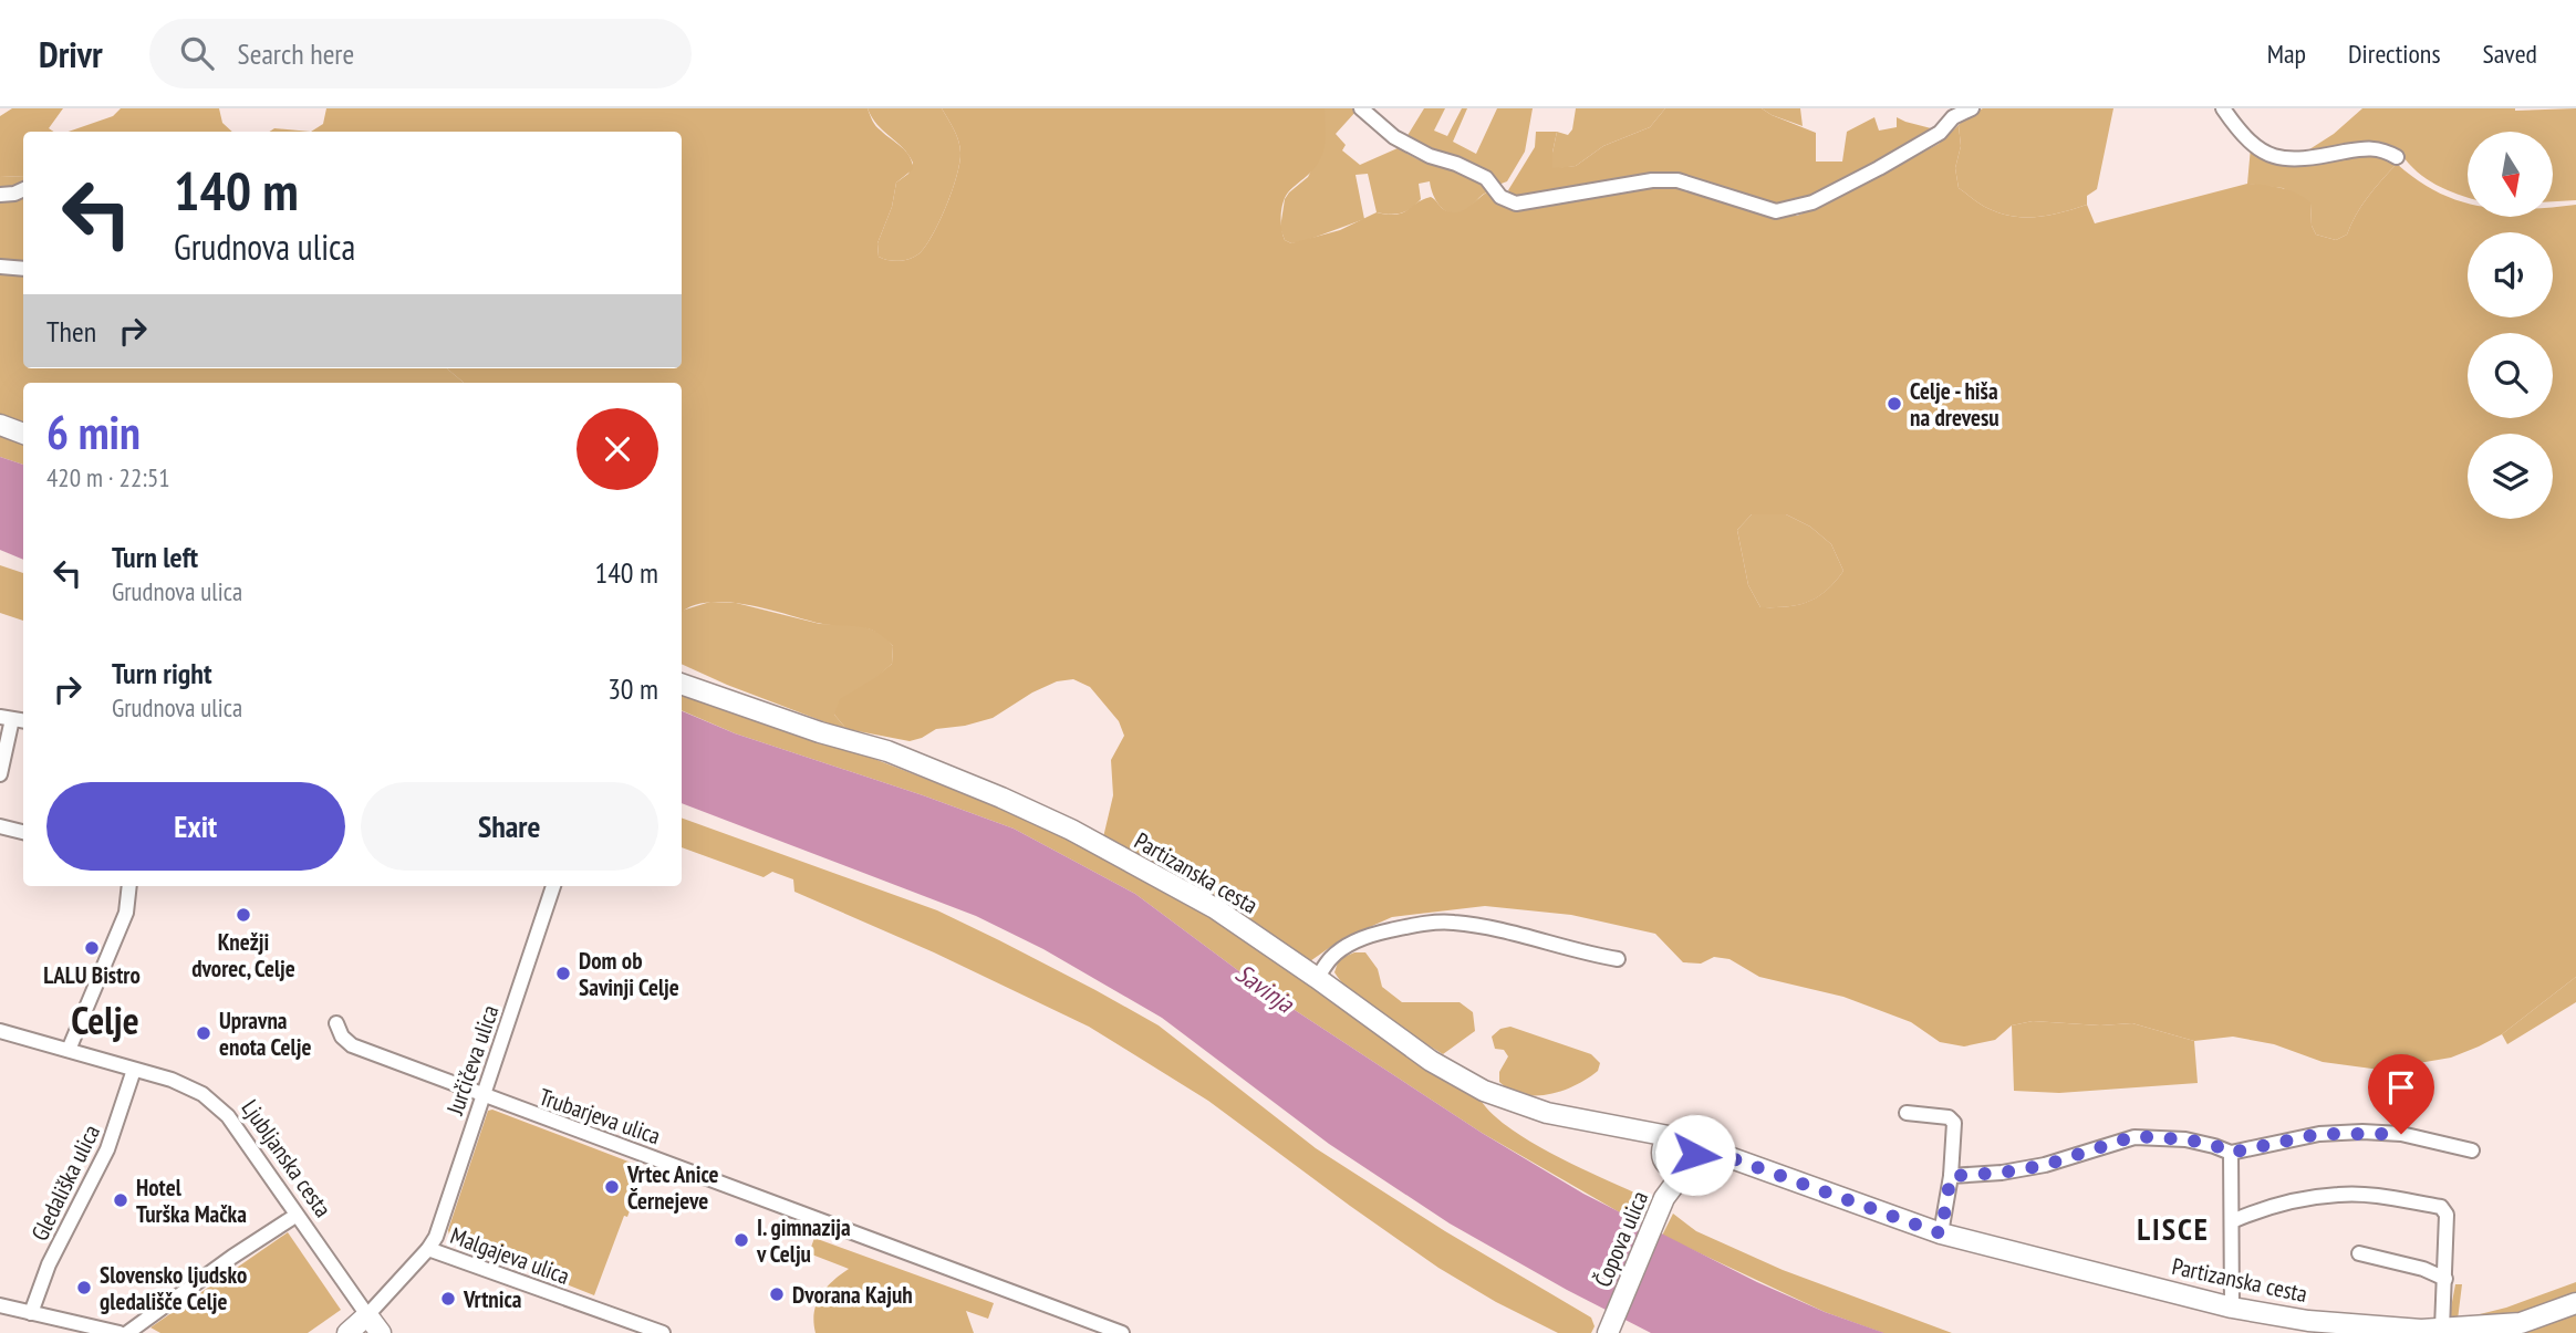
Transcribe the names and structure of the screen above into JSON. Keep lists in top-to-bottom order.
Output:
{
  "streets": {
    "street": [
      "Partizanska cesta",
      "Jurčičeva ulica",
      "Trubarjeva ulica",
      "Ljubljanska cesta",
      "Gledališka ulica",
      "Čopova ulica",
      "Malgajeva ulica"
    ]
  },
  "crossings": [
    ["Partizanska cesta", "Čopova ulica"],
    ["Jurčičeva ulica", "Trubarjeva ulica"],
    ["Jurčičeva ulica", "Malgajeva ulica"],
    ["Ljubljanska cesta", "Gledališka ulica"],
    ["Ljubljanska cesta", "Malgajeva ulica"]
  ],
  "districts": ["Celje", "LISCE"],
  "water": ["Savinja"],
  "places": [
    "Celje - hiša na drevesu",
    "Knežji dvorec, Celje",
    "LALU Bistro",
    "Dom ob Savinji Celje",
    "Upravna enota Celje",
    "Vrtec Anice Černejeve",
    "Hotel Turška Mačka",
    "I. gimnazija v Celju",
    "Slovensko ljudsko gledališče Celje",
    "Dvorana Kajuh",
    "Vrtnica"
  ],
  "north": "bottom",
  "page": {
    "header": "Drivr",
    "search": "Search here",
    "nav": ["Map", "Directions", "Saved"],
    "turn": ["140 m", "Grudnova ulica"],
    "then": "Then",
    "heading": ["6 min", "420 m · 22:51"],
    "list": [
      {
        "name": "Turn left",
        "note": "Grudnova ulica",
        "value": "140 m"
      },
      {
        "name": "Turn right",
        "note": "Grudnova ulica",
        "value": "30 m"
      }
    ],
    "buttons": ["Exit", "Share"]
  }
}
